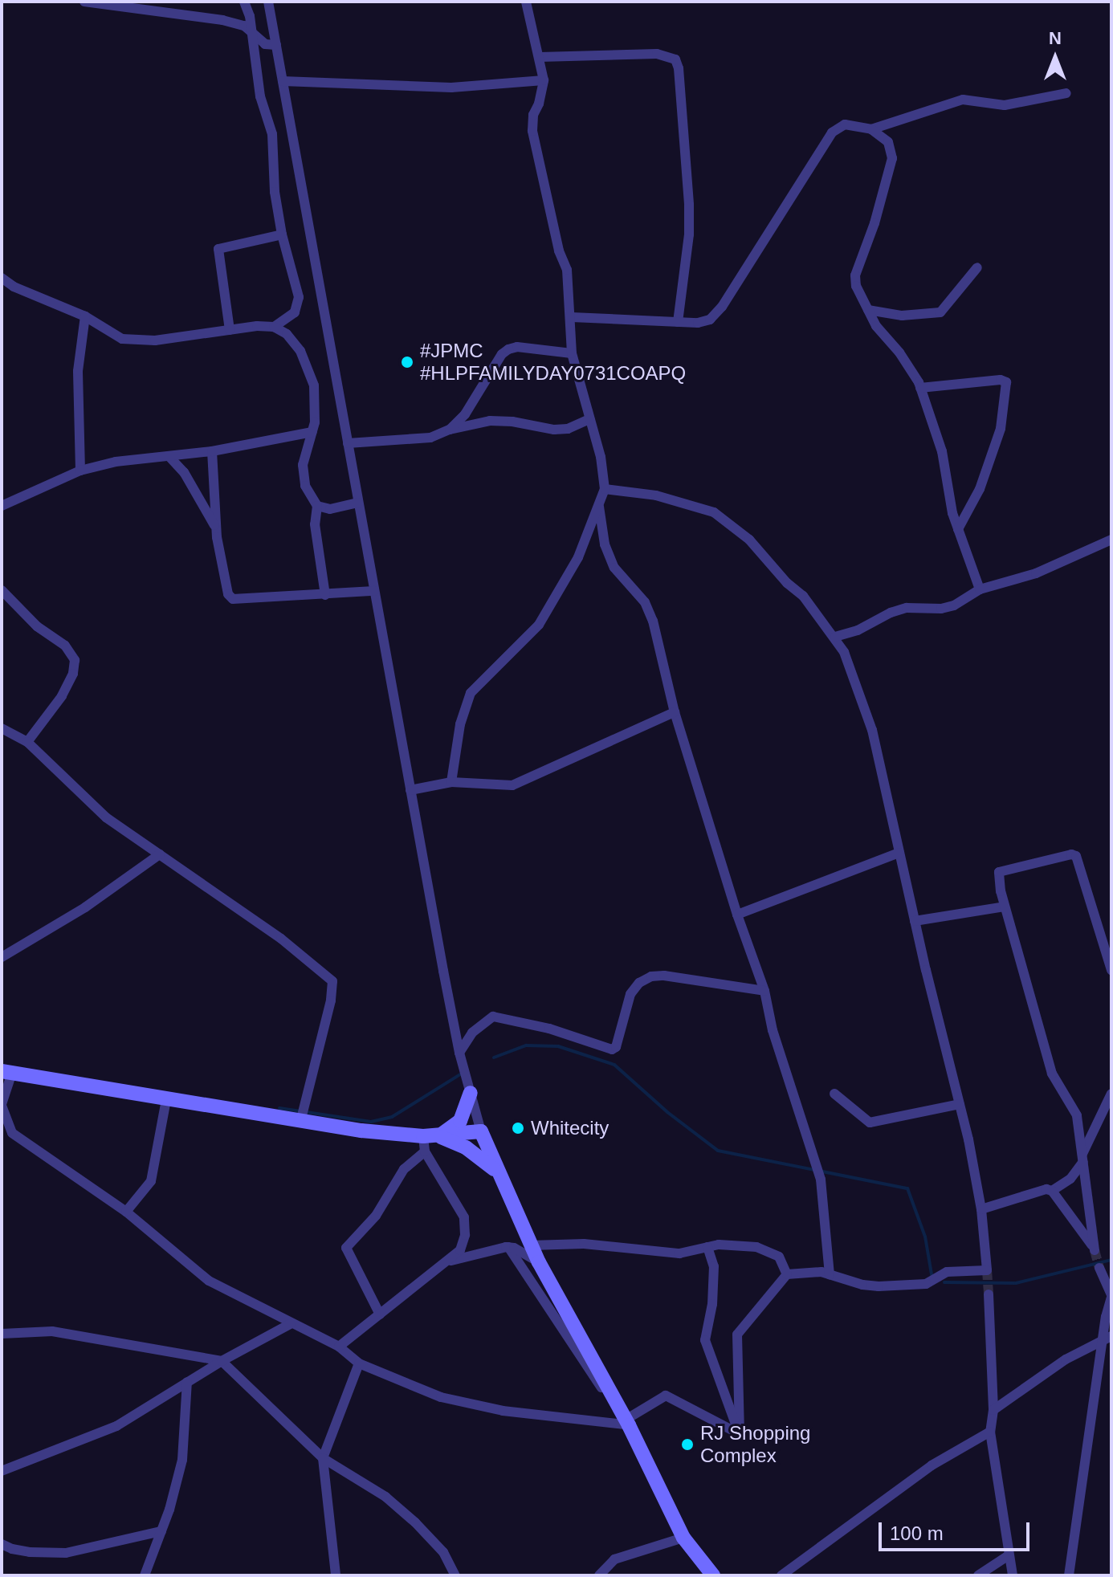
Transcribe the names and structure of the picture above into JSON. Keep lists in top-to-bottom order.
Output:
{
  "places": ["#JPMC #HLPFAMILYDAY0731COAPQ", "Whitecity", "RJ Shopping Complex"],
  "scale_bar": "100 m",
  "north": "top"
}
